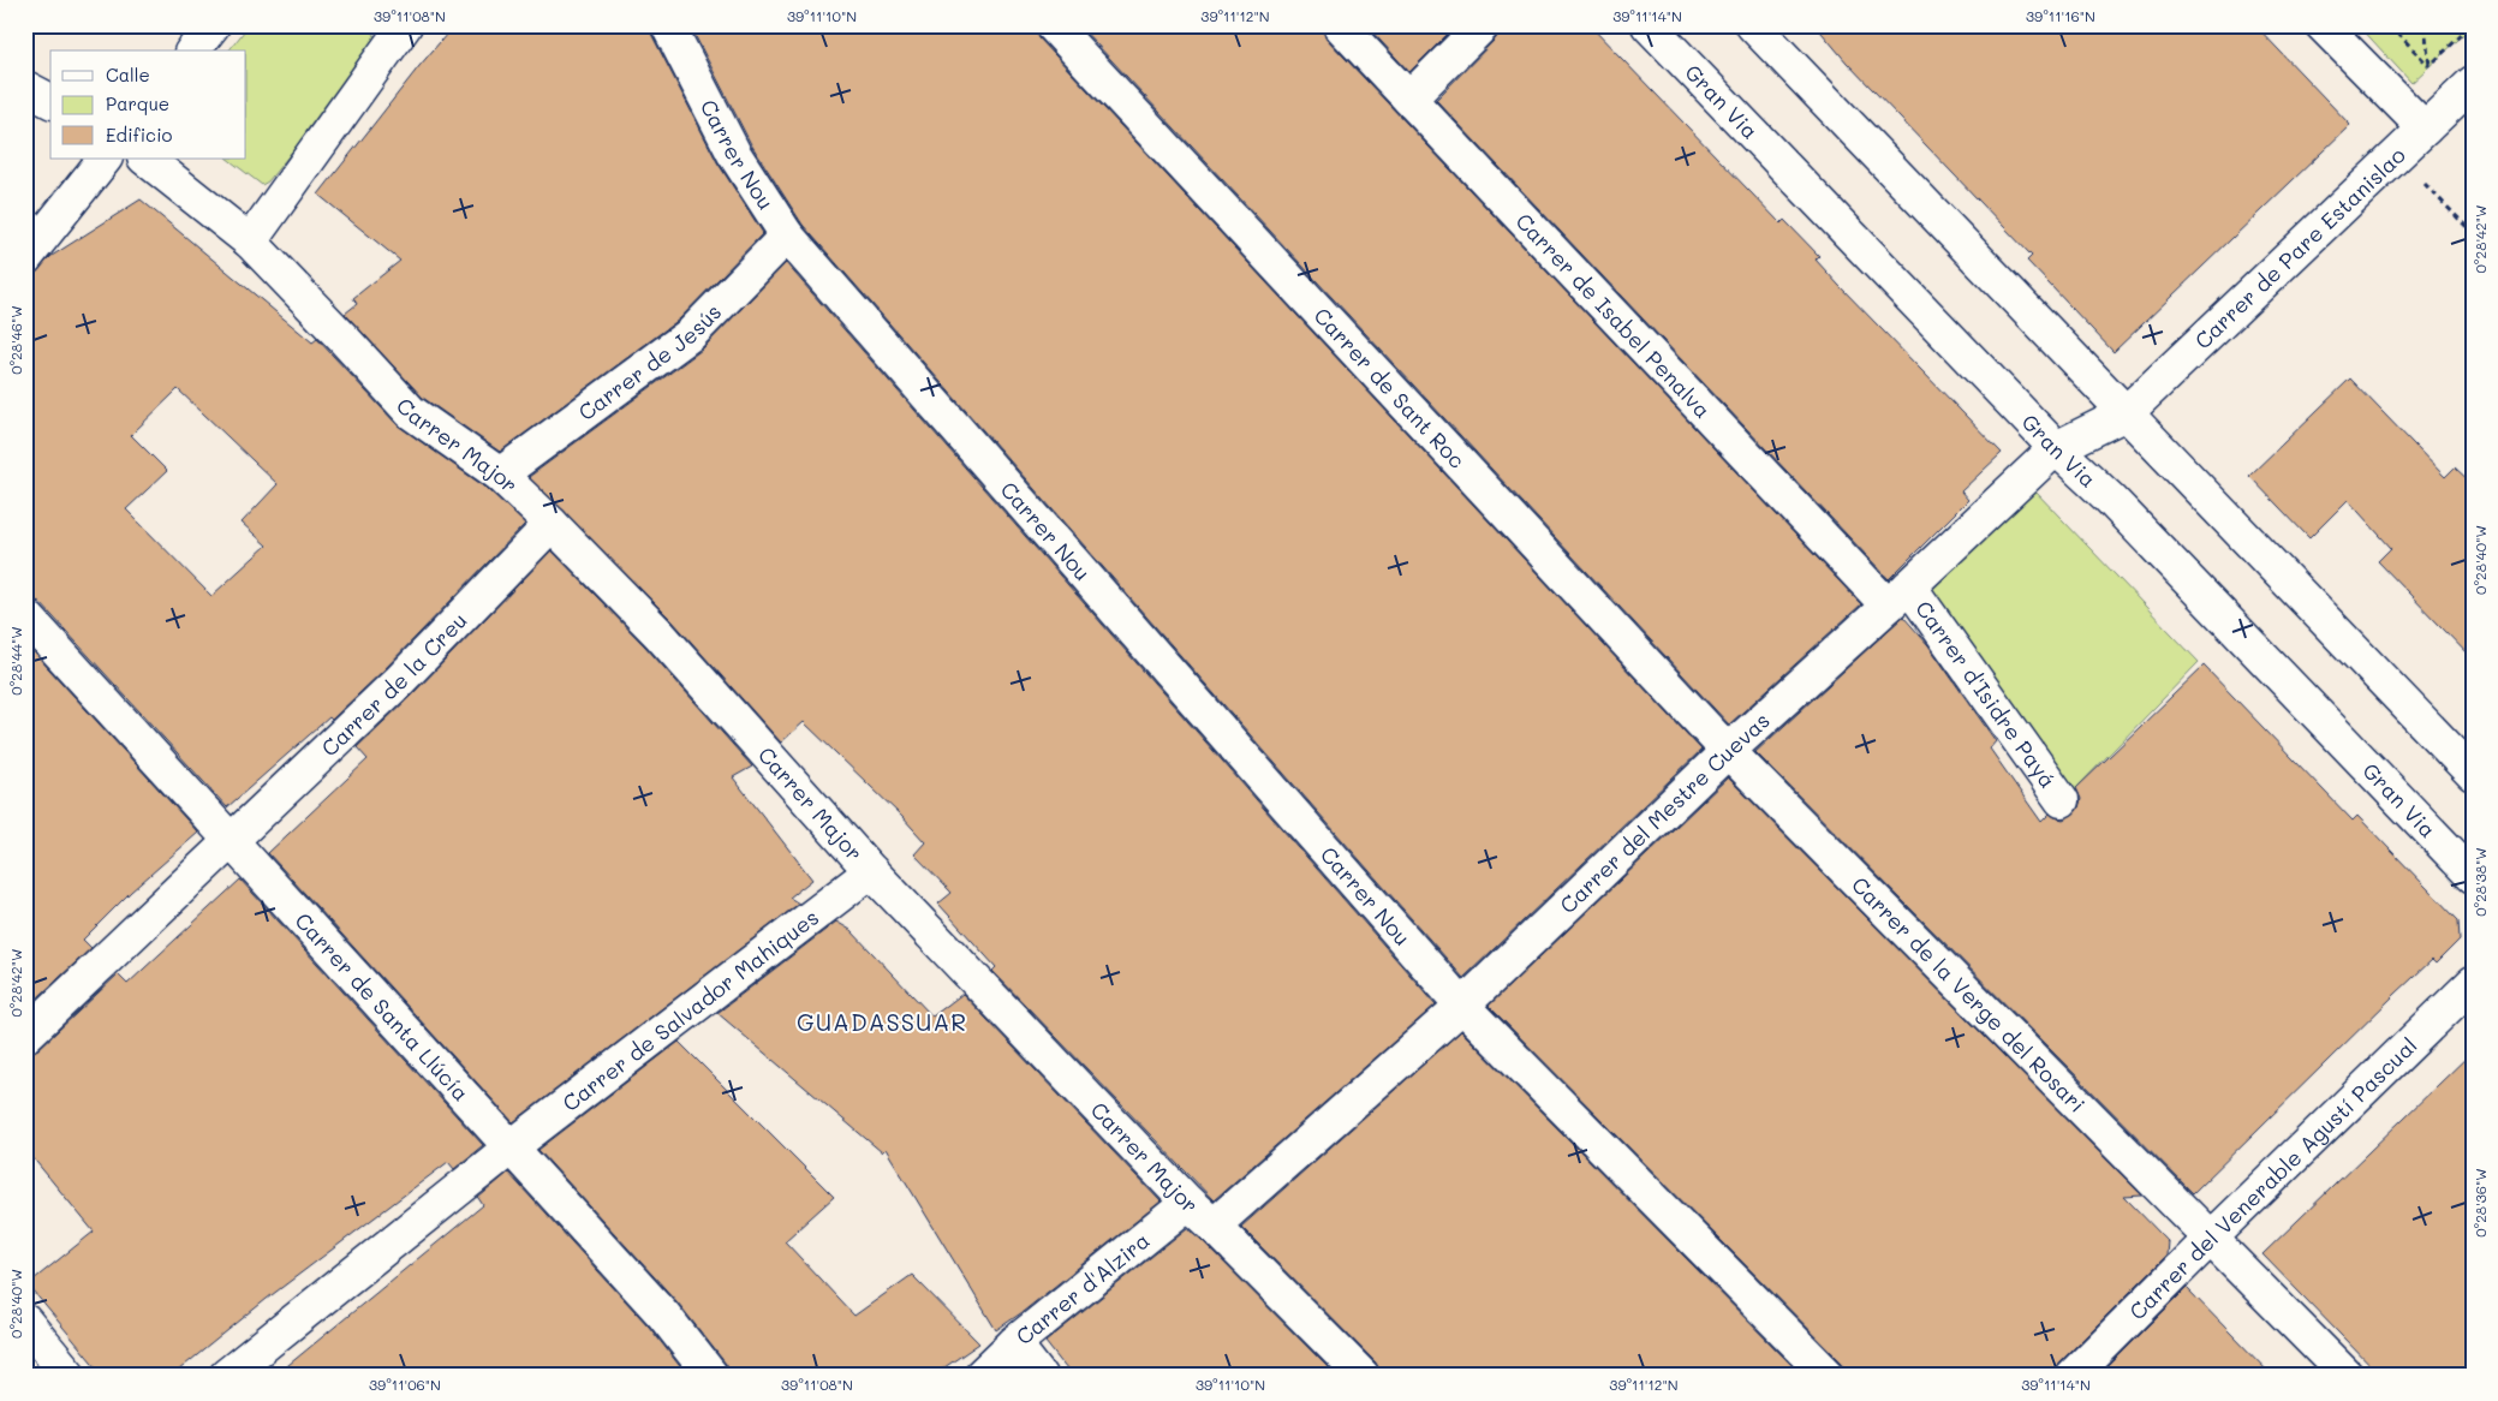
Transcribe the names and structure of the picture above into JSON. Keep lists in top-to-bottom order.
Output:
{
  "streets": {
    "street": [
      "Gran Via",
      "Carrer Nou",
      "Carrer de Pare Estanislao",
      "Carrer de Isabel Penalva",
      "Carrer de Jesús",
      "Carrer de Sant Roc",
      "Carrer Major",
      "Carrer de la Creu",
      "Carrer d'Isidre Payá",
      "Carrer del Mestre Cuevas",
      "Carrer de la Verge del Rosari",
      "Carrer de Santa Llúcía",
      "Carrer de Salvador Mahiques",
      "Carrer del Venerable Agustí Pascual",
      "Carrer d'Alzira"
    ]
  },
  "crossings": [
    ["Gran Via", "Carrer del Mestre Cuevas"],
    ["Carrer Nou", "Carrer de Jesús"],
    ["Carrer Nou", "Carrer del Mestre Cuevas"],
    ["Carrer de Pare Estanislao", "Carrer del Mestre Cuevas"],
    ["Carrer de Isabel Penalva", "Carrer d'Isidre Payá"],
    ["Carrer de Isabel Penalva", "Carrer del Mestre Cuevas"],
    ["Carrer de Jesús", "Carrer Major"],
    ["Carrer de Sant Roc", "Carrer del Mestre Cuevas"],
    ["Carrer de Sant Roc", "Carrer de la Verge del Rosari"],
    ["Carrer Major", "Carrer de la Creu"],
    ["Carrer Major", "Carrer del Mestre Cuevas"],
    ["Carrer Major", "Carrer de Salvador Mahiques"],
    ["Carrer Major", "Carrer d'Alzira"],
    ["Carrer de la Creu", "Carrer de Santa Llúcía"],
    ["Carrer d'Isidre Payá", "Carrer del Mestre Cuevas"],
    ["Carrer del Mestre Cuevas", "Carrer de la Verge del Rosari"],
    ["Carrer de la Verge del Rosari", "Carrer del Venerable Agustí Pascual"],
    ["Carrer de Santa Llúcía", "Carrer de Salvador Mahiques"]
  ],
  "districts": ["GUADASSUAR"],
  "legend": ["Calle", "Parque", "Edificio"],
  "coordinates": [
    "39°11'08\"N",
    "39°11'10\"N",
    "39°11'12\"N",
    "39°11'14\"N",
    "39°11'16\"N",
    "0°28'42\"W",
    "0°28'46\"W",
    "0°28'40\"W",
    "0°28'44\"W",
    "0°28'38\"W",
    "0°28'36\"W",
    "39°11'06\"N"
  ]
}
